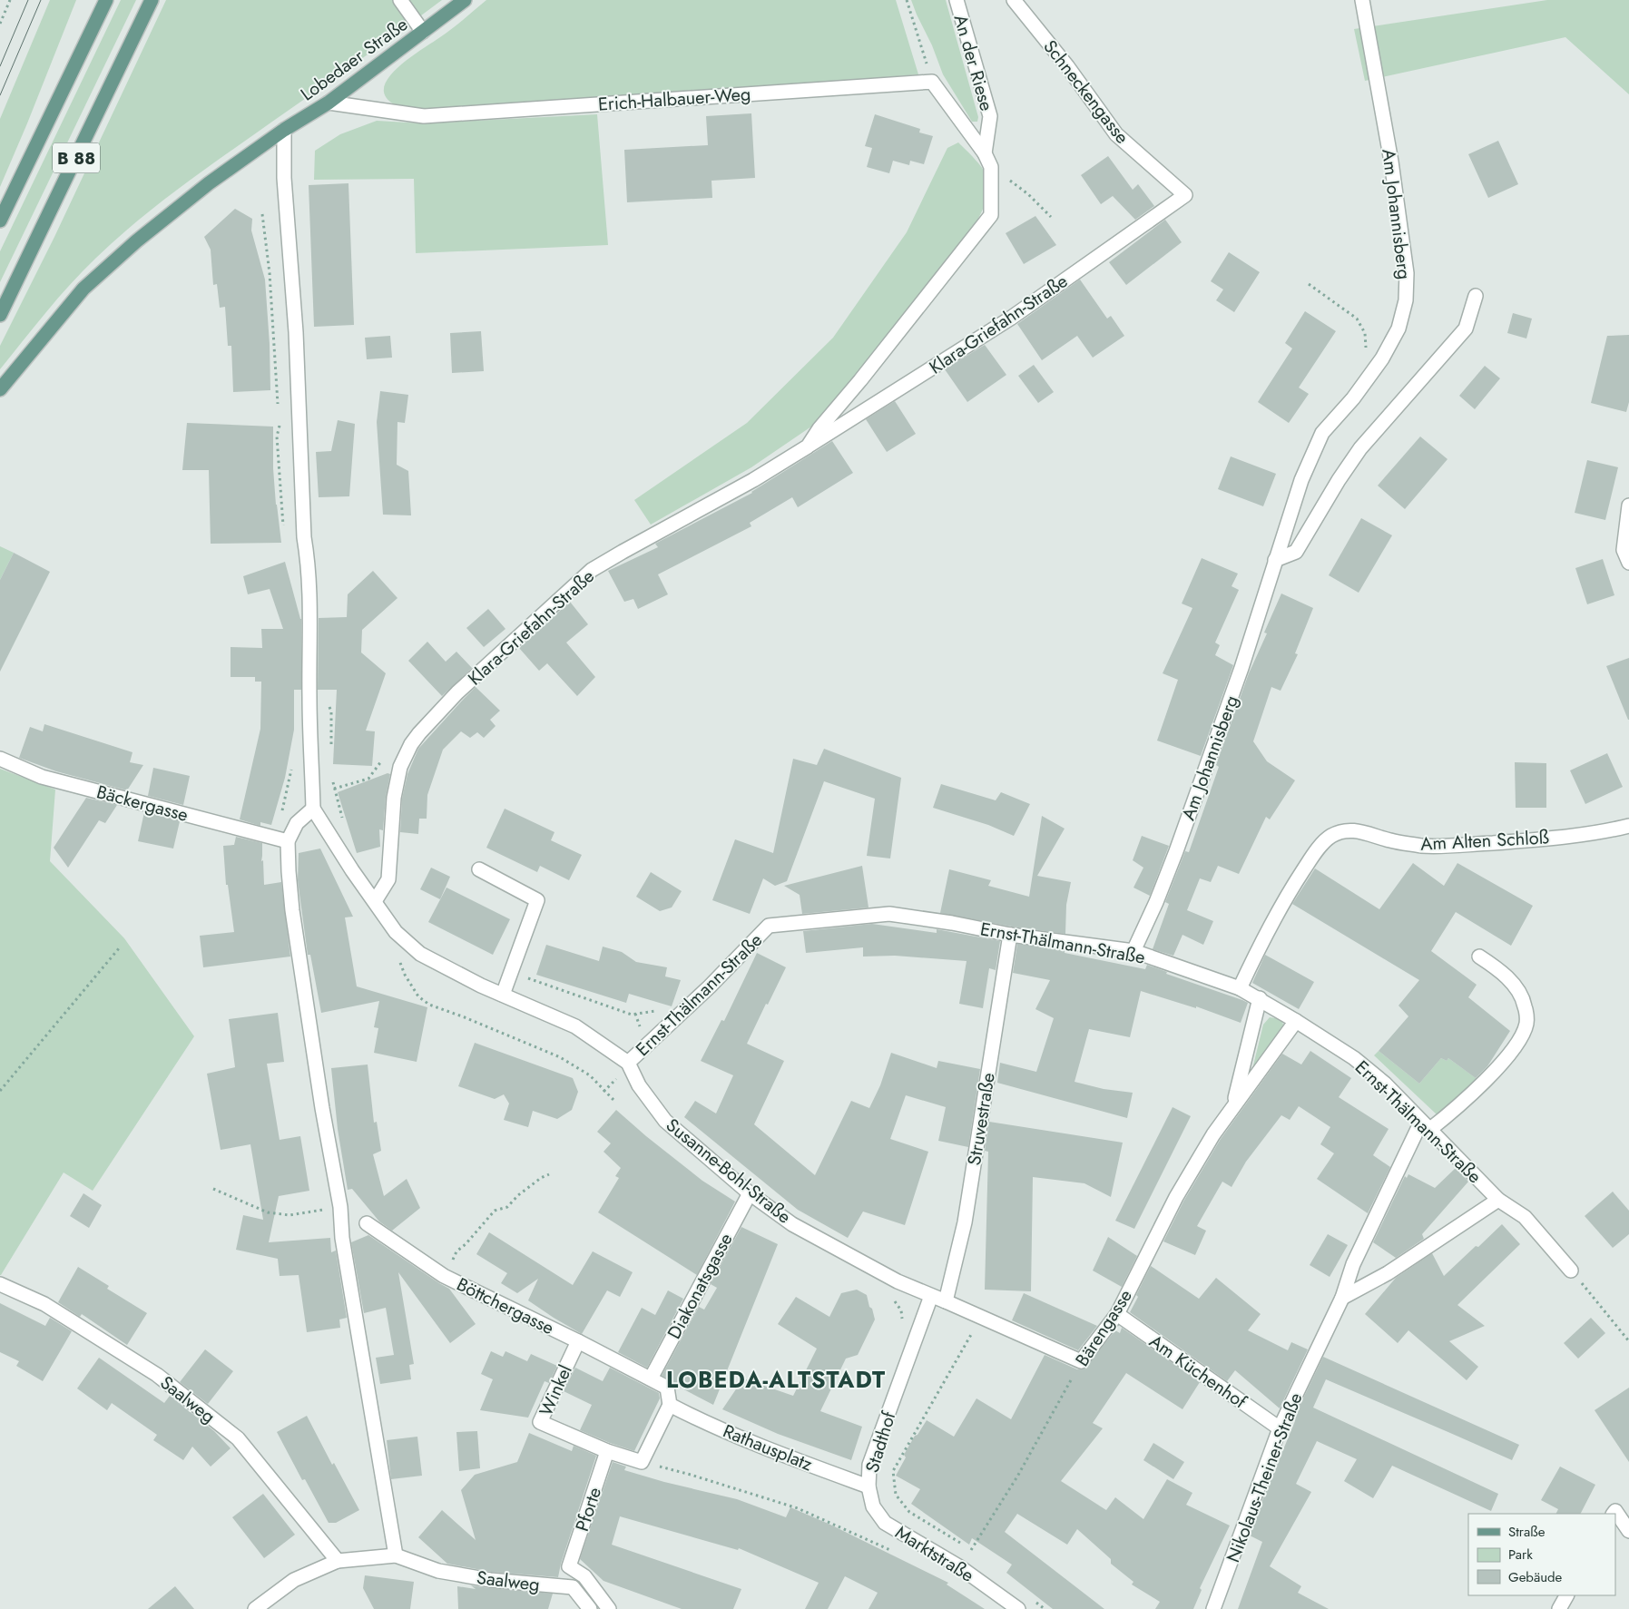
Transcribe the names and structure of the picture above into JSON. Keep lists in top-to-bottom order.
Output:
{
  "streets": {
    "main road": ["Lobedaer Straße", "B 88"],
    "street": [
      "An der Riese",
      "Schneckengasse",
      "Erich-Halbauer-Weg",
      "Am Johannisberg",
      "Klara-Griefahn-Straße",
      "Bäckergasse",
      "Am Alten Schloß",
      "Ernst-Thälmann-Straße",
      "Struvestraße",
      "Susanne-Bohl-Straße",
      "Diakonatsgasse",
      "Böttchergasse",
      "Bärengasse",
      "Am Küchenhof",
      "Winkel",
      "Saalweg",
      "Stadthof",
      "Rathausplatz",
      "Nikolaus-Theiner-Straße",
      "Pforte",
      "Marktstraße"
    ]
  },
  "crossings": [
    ["Lobedaer Straße", "Erich-Halbauer-Weg"],
    ["An der Riese", "Klara-Griefahn-Straße"],
    ["Schneckengasse", "Klara-Griefahn-Straße"],
    ["Am Johannisberg", "Ernst-Thälmann-Straße"],
    ["Klara-Griefahn-Straße", "Susanne-Bohl-Straße"],
    ["Am Alten Schloß", "Ernst-Thälmann-Straße"],
    ["Ernst-Thälmann-Straße", "Struvestraße"],
    ["Ernst-Thälmann-Straße", "Susanne-Bohl-Straße"],
    ["Ernst-Thälmann-Straße", "Bärengasse"],
    ["Ernst-Thälmann-Straße", "Nikolaus-Theiner-Straße"],
    ["Struvestraße", "Susanne-Bohl-Straße"],
    ["Susanne-Bohl-Straße", "Diakonatsgasse"],
    ["Susanne-Bohl-Straße", "Bärengasse"],
    ["Susanne-Bohl-Straße", "Stadthof"],
    ["Diakonatsgasse", "Böttchergasse"],
    ["Böttchergasse", "Winkel"],
    ["Bärengasse", "Am Küchenhof"],
    ["Am Küchenhof", "Nikolaus-Theiner-Straße"],
    ["Winkel", "Pforte"],
    ["Stadthof", "Rathausplatz"],
    ["Stadthof", "Marktstraße"],
    ["Rathausplatz", "Marktstraße"]
  ],
  "districts": ["LOBEDA-ALTSTADT"],
  "legend": ["Straße", "Park", "Gebäude"]
}
